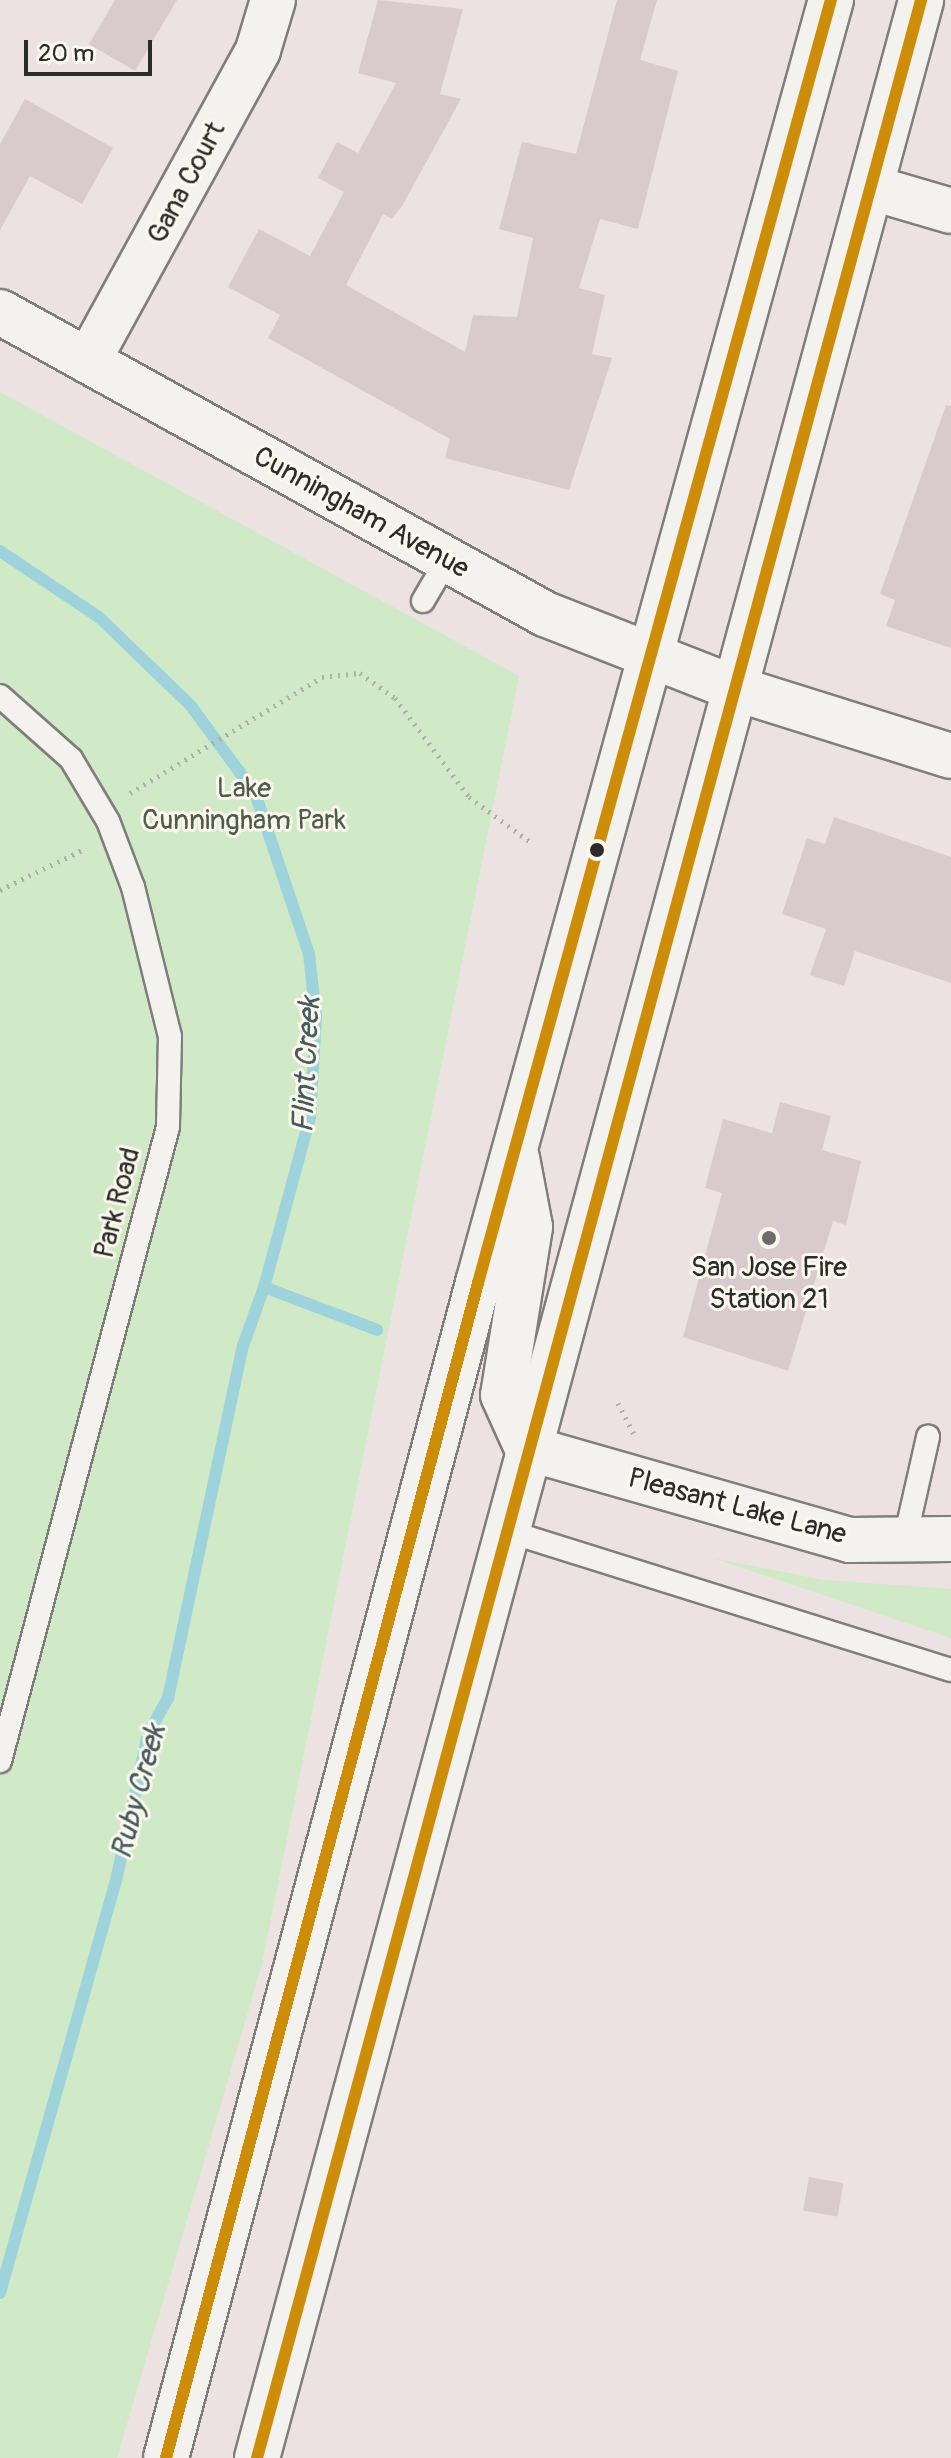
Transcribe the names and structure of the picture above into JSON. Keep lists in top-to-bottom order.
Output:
{
  "streets": {
    "main road": ["Gana Court", "Cunningham Avenue", "Pleasant Lake Lane"],
    "lane": ["Park Road"]
  },
  "crossings": [
    ["Gana Court", "Cunningham Avenue"]
  ],
  "water": ["Flint Creek", "Ruby Creek"],
  "parks": ["Lake Cunningham Park"],
  "places": ["San Jose Fire Station 21"],
  "scale_bar": "20 m"
}
